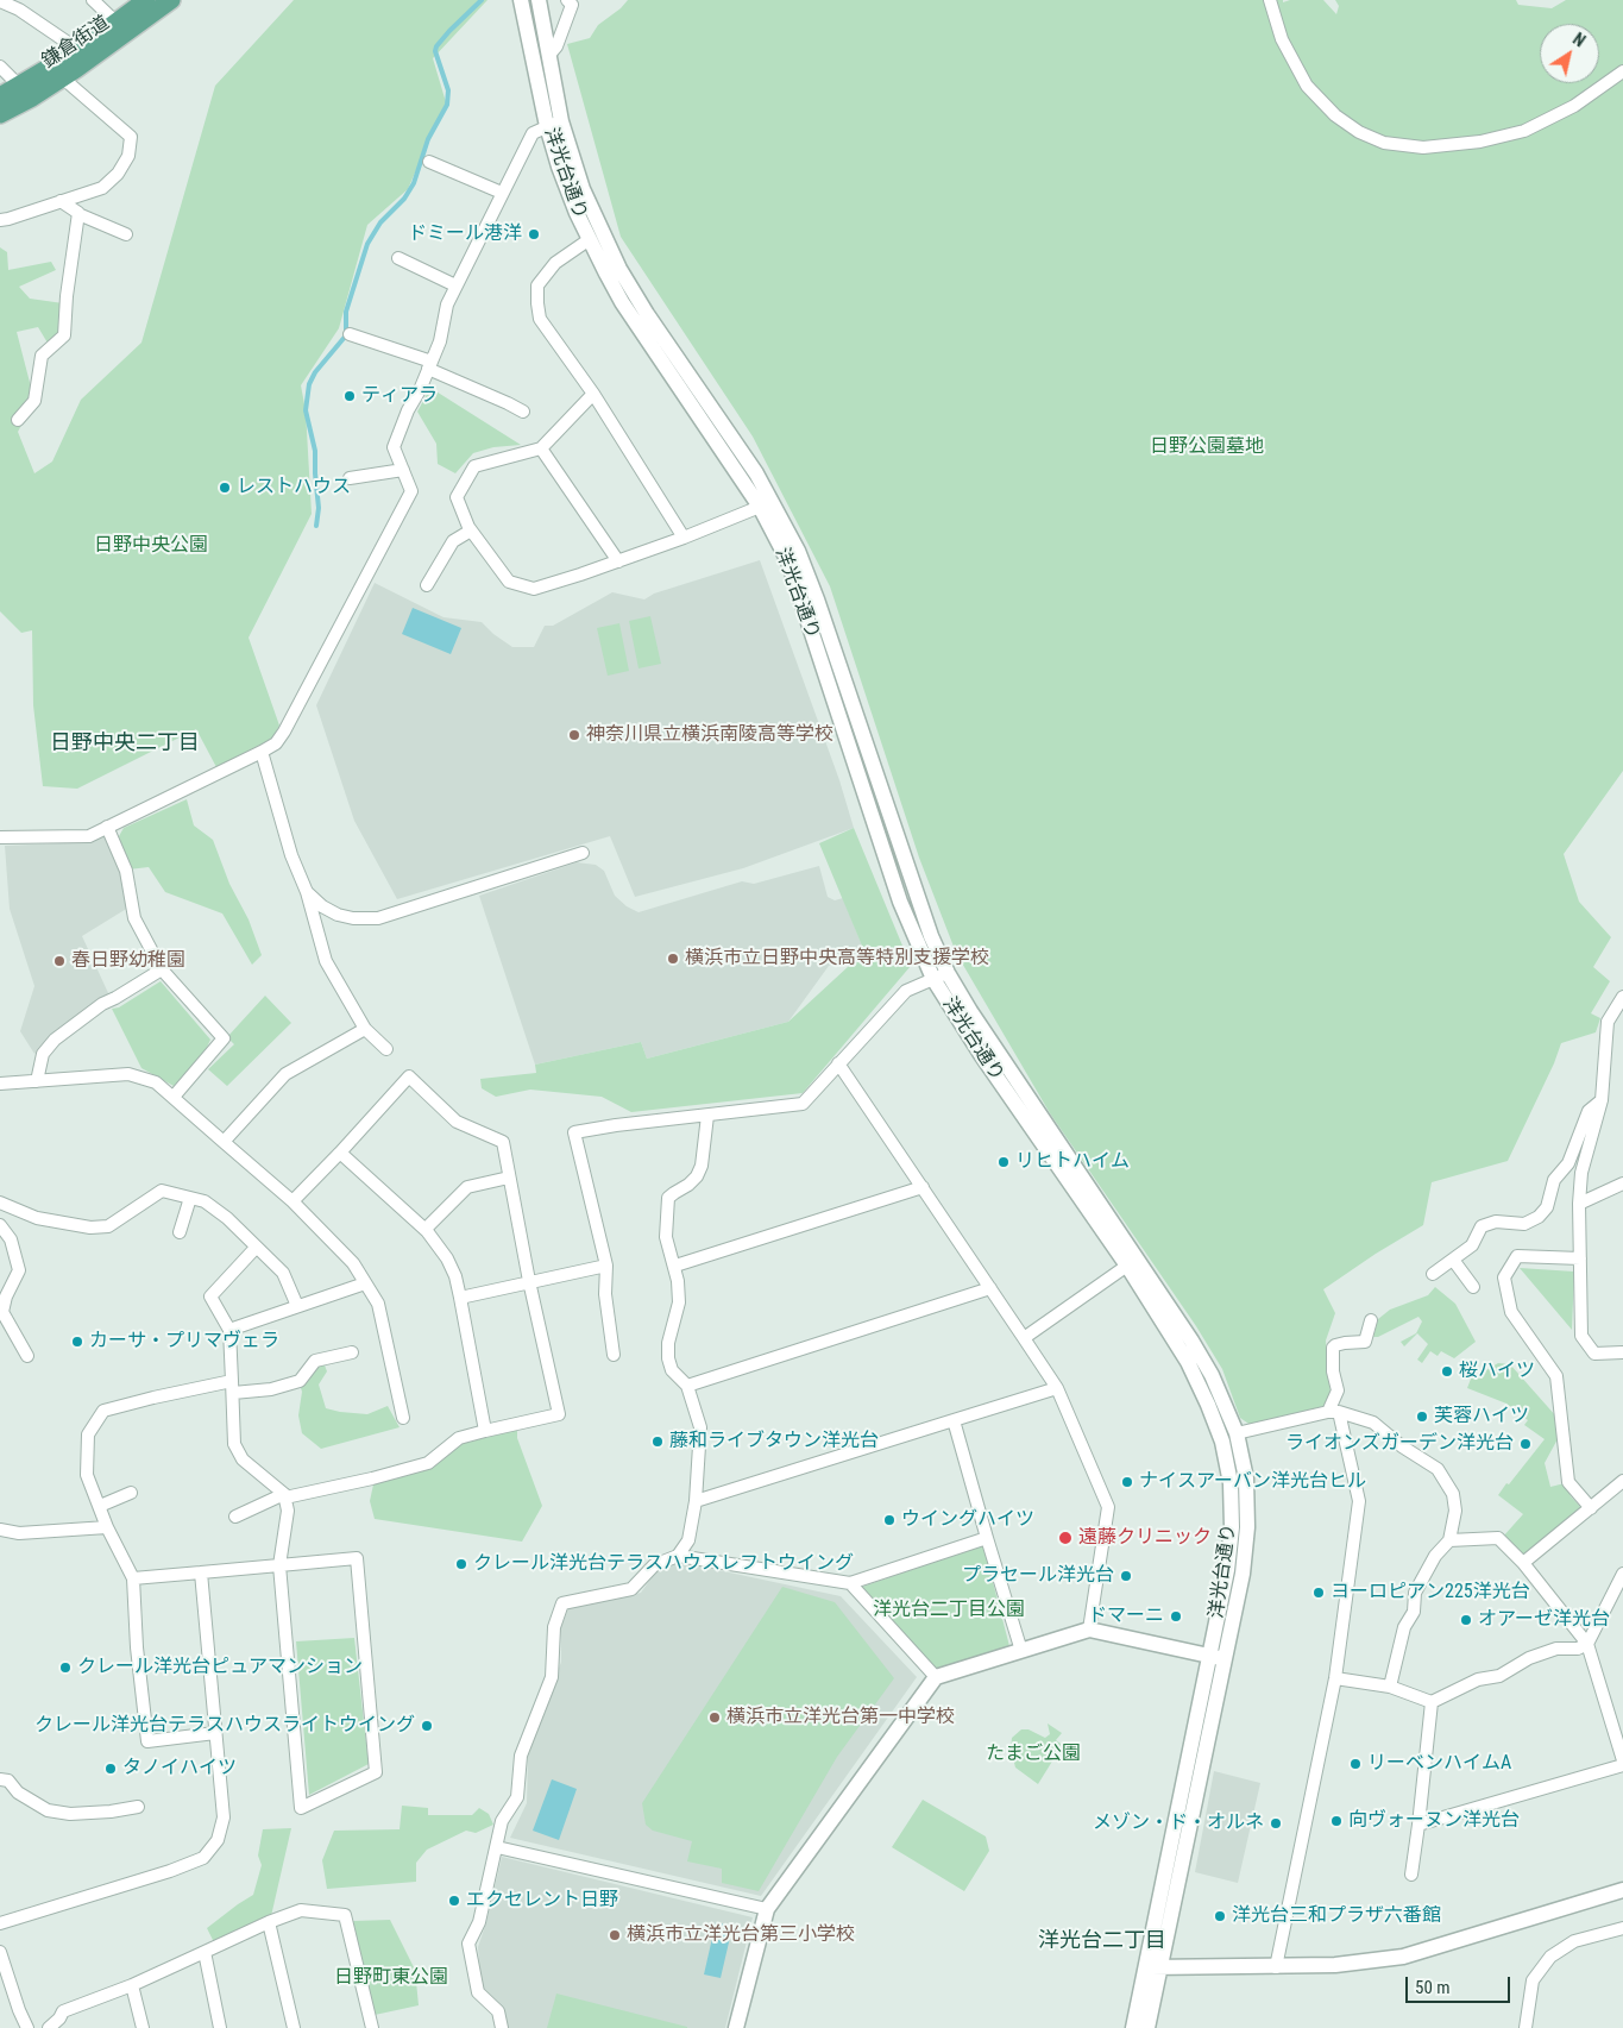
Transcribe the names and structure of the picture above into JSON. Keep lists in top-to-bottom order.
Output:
{
  "streets": {
    "main road": ["鎌倉街道"],
    "street": ["洋光台通り"]
  },
  "districts": ["日野中央二丁目", "洋光台二丁目"],
  "parks": [
    "日野公園墓地",
    "日野中央公園",
    "洋光台二丁目公園",
    "たまご公園",
    "日野町東公園"
  ],
  "places": [
    "ドミール港洋",
    "ティアラ",
    "レストハウス",
    "神奈川県立横浜南陵高等学校",
    "横浜市立日野中央高等特別支援学校",
    "春日野幼稚園",
    "リヒトハイム",
    "カーサ・プリマヴェラ",
    "桜ハイツ",
    "芙蓉ハイツ",
    "藤和ライブタウン洋光台",
    "ライオンズガーデン洋光台",
    "ナイスアーバン洋光台ヒル",
    "ウイングハイツ",
    "遠藤クリニック",
    "クレール洋光台テラスハウスレフトウイング",
    "プラセール洋光台",
    "ヨーロピアン225洋光台",
    "ドマーニ",
    "オアーゼ洋光台",
    "クレール洋光台ピュアマンション",
    "横浜市立洋光台第一中学校",
    "クレール洋光台テラスハウスライトウイング",
    "リーベンハイムA",
    "タノイハイツ",
    "向ヴォーヌン洋光台",
    "メゾン・ド・オルネ",
    "エクセレント日野",
    "洋光台三和プラザ六番館",
    "横浜市立洋光台第三小学校"
  ],
  "scale_bar": "50 m",
  "north": "top right"
}
